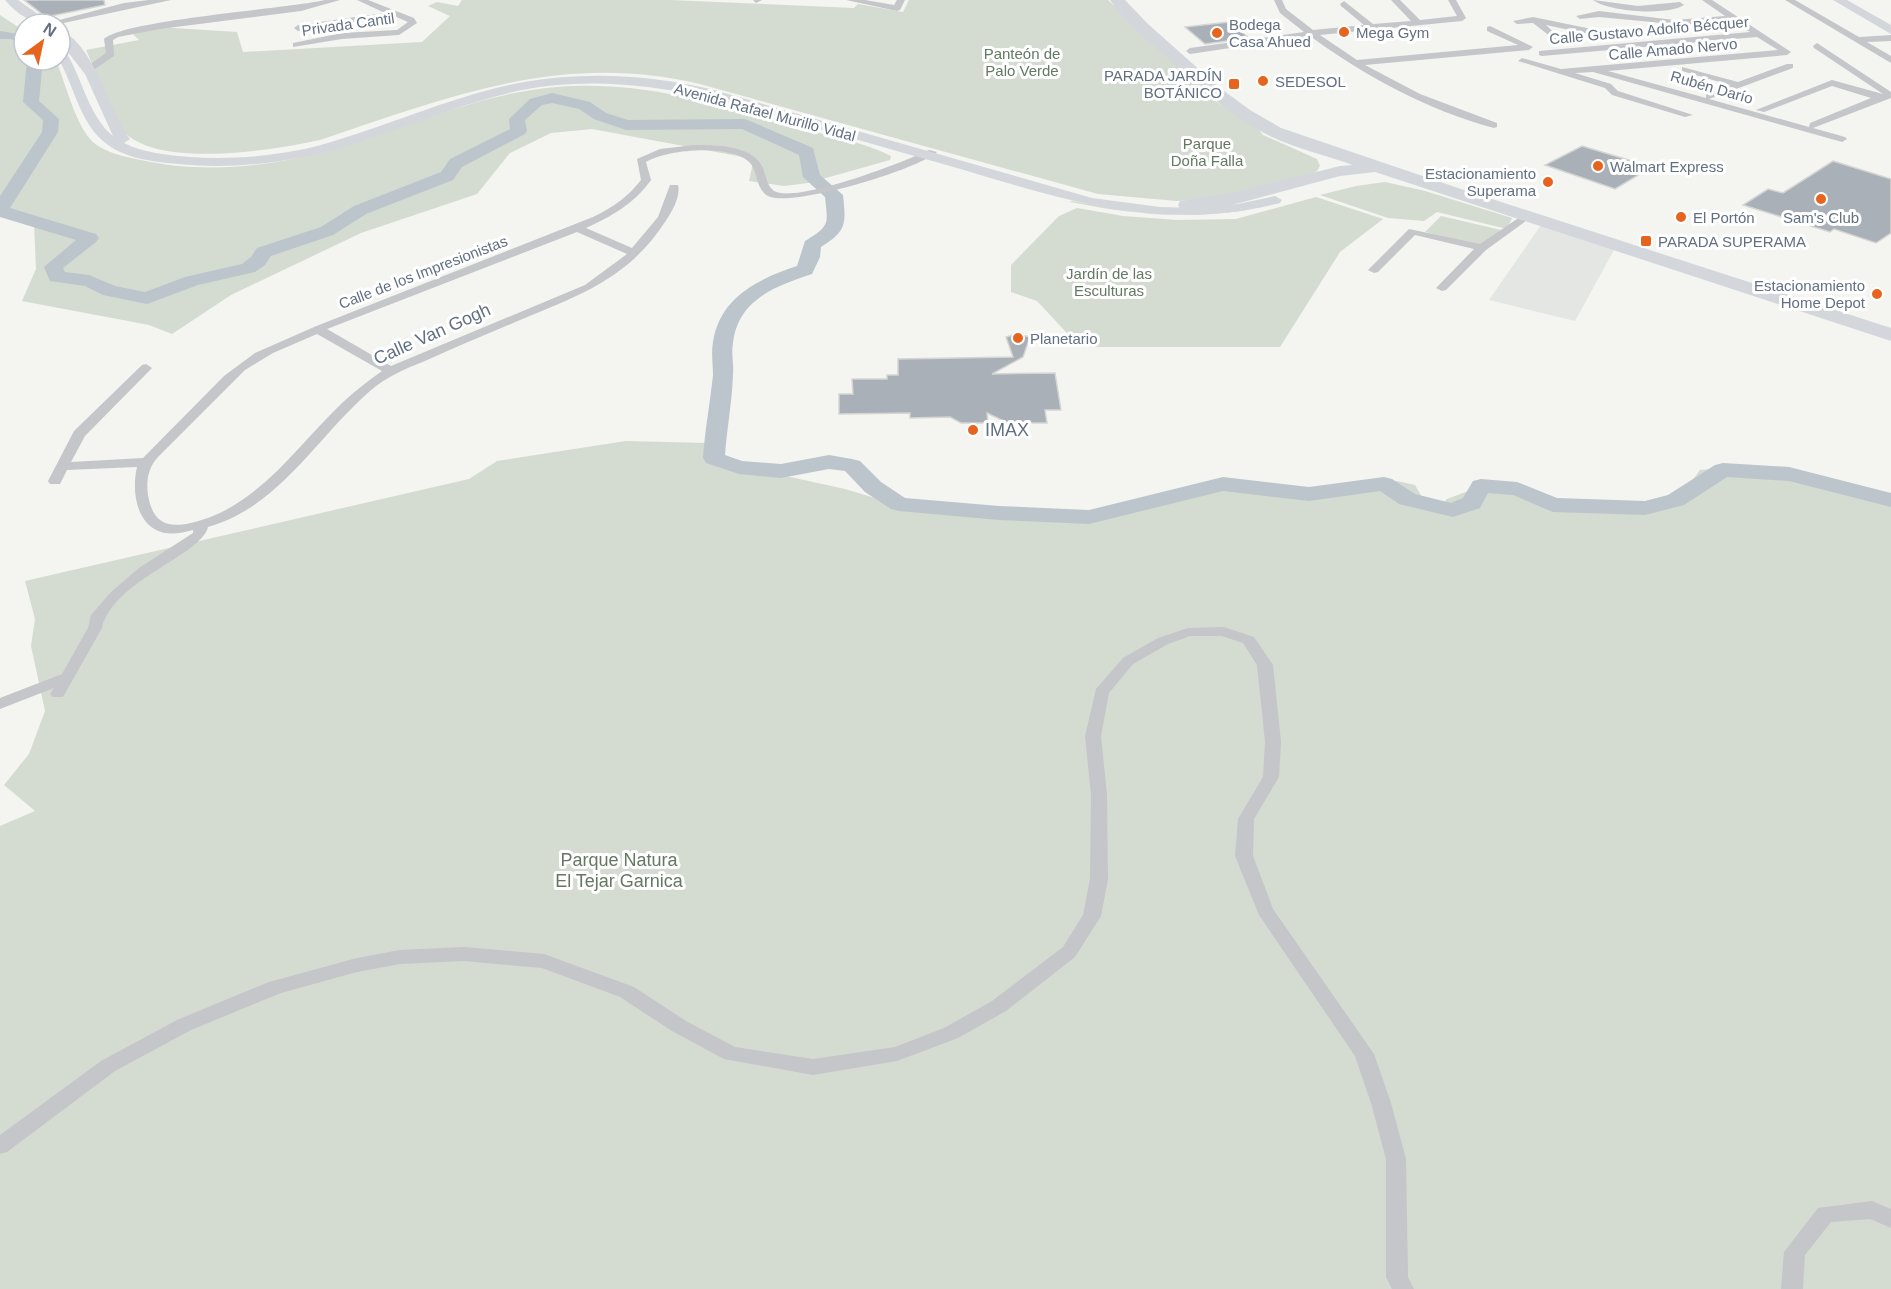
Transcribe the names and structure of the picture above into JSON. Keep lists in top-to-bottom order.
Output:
{
  "streets": {
    "main road": ["Avenida Rafael Murillo Vidal"],
    "street": [
      "Privada Cantil",
      "Calle Gustavo Adolfo Bécquer",
      "Calle Amado Nervo",
      "Rubén Darío",
      "Calle de los Impresionistas",
      "Calle Van Gogh"
    ]
  },
  "crossings": [
    ["Calle Gustavo Adolfo Bécquer", "Calle Amado Nervo"],
    ["Calle Amado Nervo", "Rubén Darío"],
    ["Avenida Rafael Murillo Vidal", "Calle de los Impresionistas"],
    ["Calle de los Impresionistas", "Calle Van Gogh"]
  ],
  "parks": [
    "Panteón de Palo Verde",
    "Parque Doña Falla",
    "Jardín de las Esculturas",
    "Parque Natura El Tejar Garnica"
  ],
  "places": {
    "other": [
      "Mega Gym",
      "Bodega Casa Ahued",
      "SEDESOL",
      "Walmart Express",
      "Estacionamiento Superama",
      "Sam's Club",
      "El Portón",
      "Estacionamiento Home Depot",
      "Planetario",
      "IMAX"
    ],
    "transit": ["PARADA JARDÍN BOTÁNICO", "PARADA SUPERAMA"]
  },
  "north": "top right"
}
